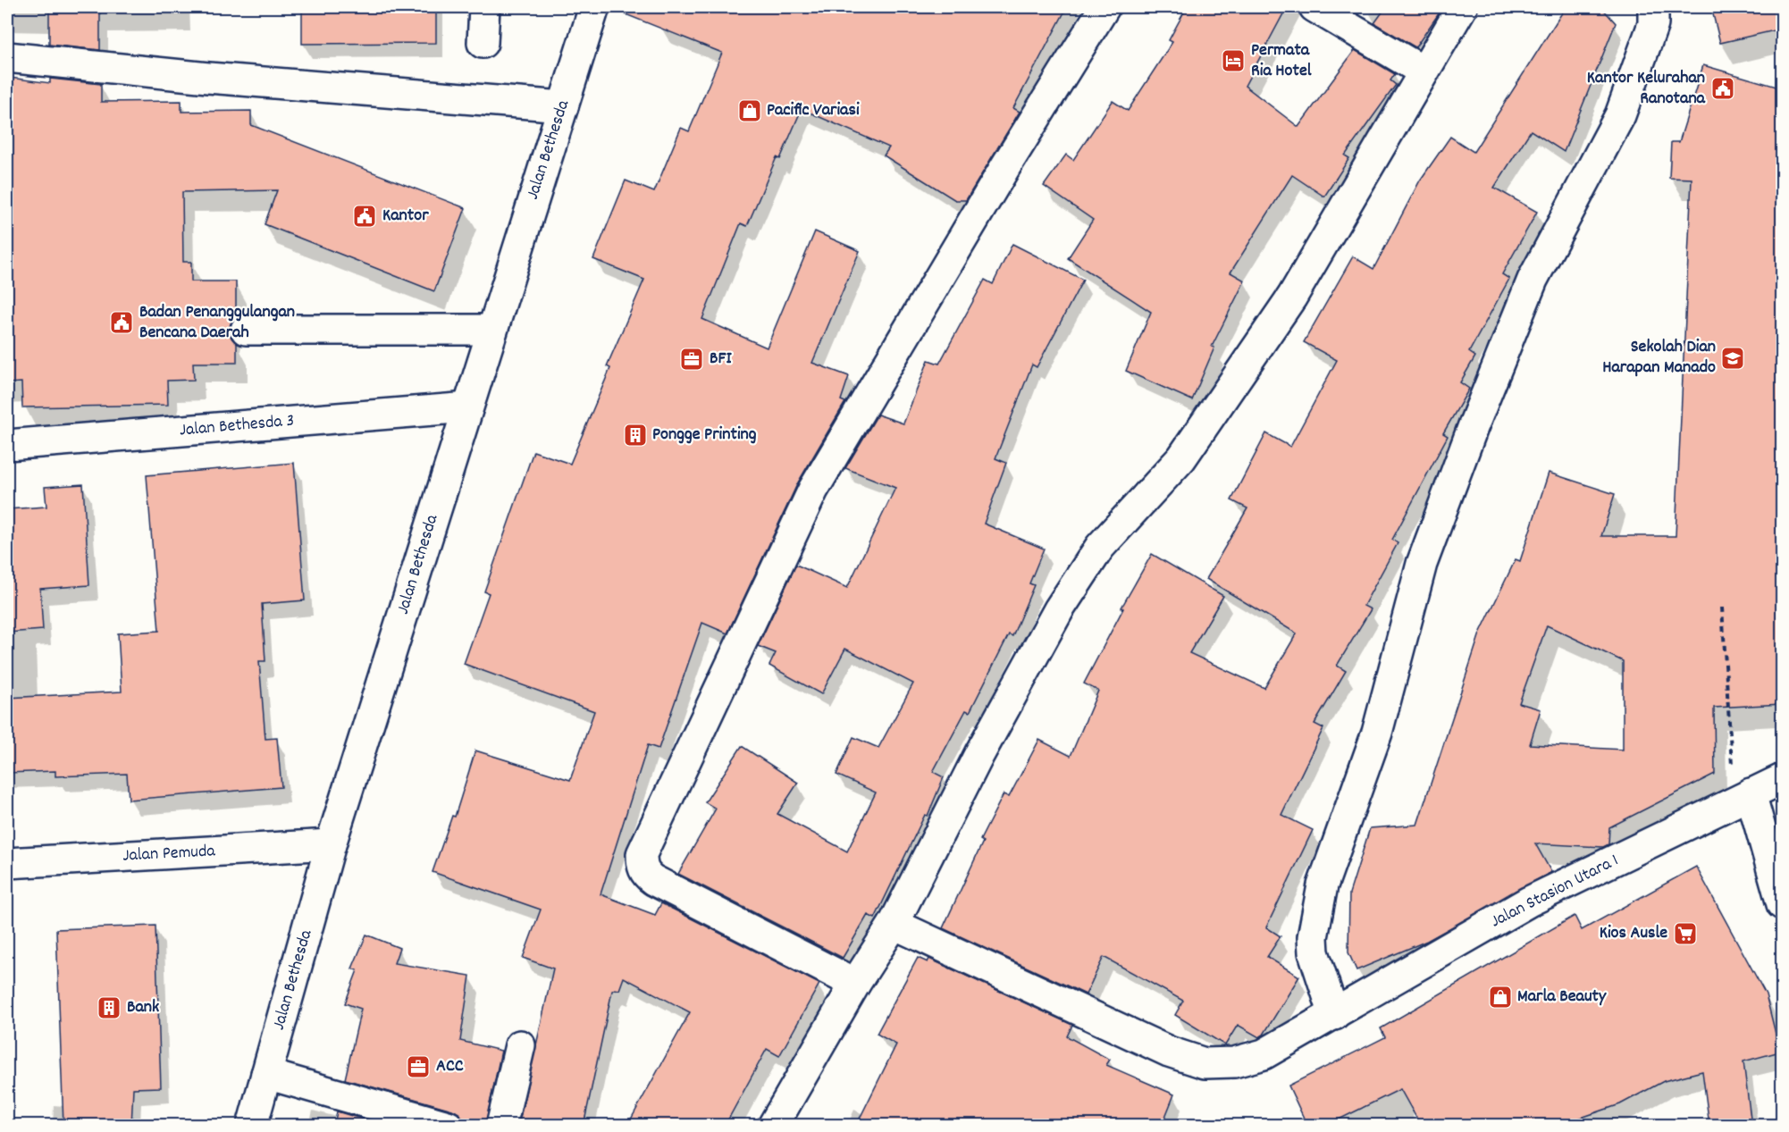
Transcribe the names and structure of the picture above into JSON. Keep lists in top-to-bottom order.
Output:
{
  "streets": {
    "main road": [
      "Jalan Bethesda",
      "Jalan Bethesda 3",
      "Jalan Pemuda",
      "Jalan Stasion Utara 1"
    ]
  },
  "crossings": [
    ["Jalan Bethesda", "Jalan Bethesda 3"],
    ["Jalan Bethesda", "Jalan Pemuda"]
  ],
  "places": {
    "hotel": ["Permata Ria Hotel"],
    "public building": ["Kantor Kelurahan Ranotana", "Kantor", "Badan Penanggulangan Bencana Daerah"],
    "shop": ["Pacific Variasi", "Marla Beauty"],
    "school or university": ["Sekolah Dian Harapan Manado"],
    "office": ["BFI", "ACC"],
    "building": ["Pongge Printing", "Bank"],
    "supermarket": ["Kios Ausle"]
  }
}
